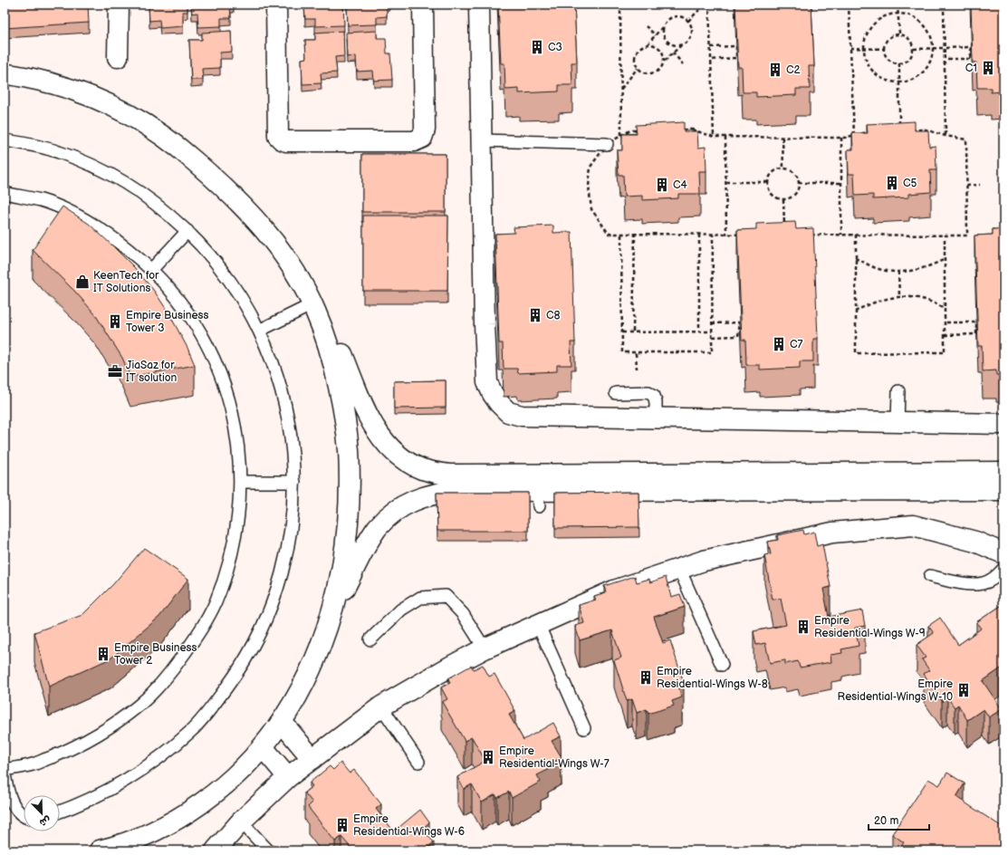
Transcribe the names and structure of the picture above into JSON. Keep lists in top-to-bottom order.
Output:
{
  "places": {
    "building": [
      "C3",
      "C1",
      "C2",
      "C5",
      "C4",
      "C8",
      "Empire Business Tower 3",
      "C7",
      "Empire Residential-Wings W-9",
      "Empire Business Tower 2",
      "Empire Residential-Wings W-8",
      "Empire Residential-Wings W-10",
      "Empire Residential-Wings W-7",
      "Empire Residential-Wings W-6"
    ],
    "shop": ["KeenTech for IT Solutions"],
    "office": ["JiaSaz for IT solution"]
  },
  "scale_bar": "20 m",
  "north": "bottom right"
}
